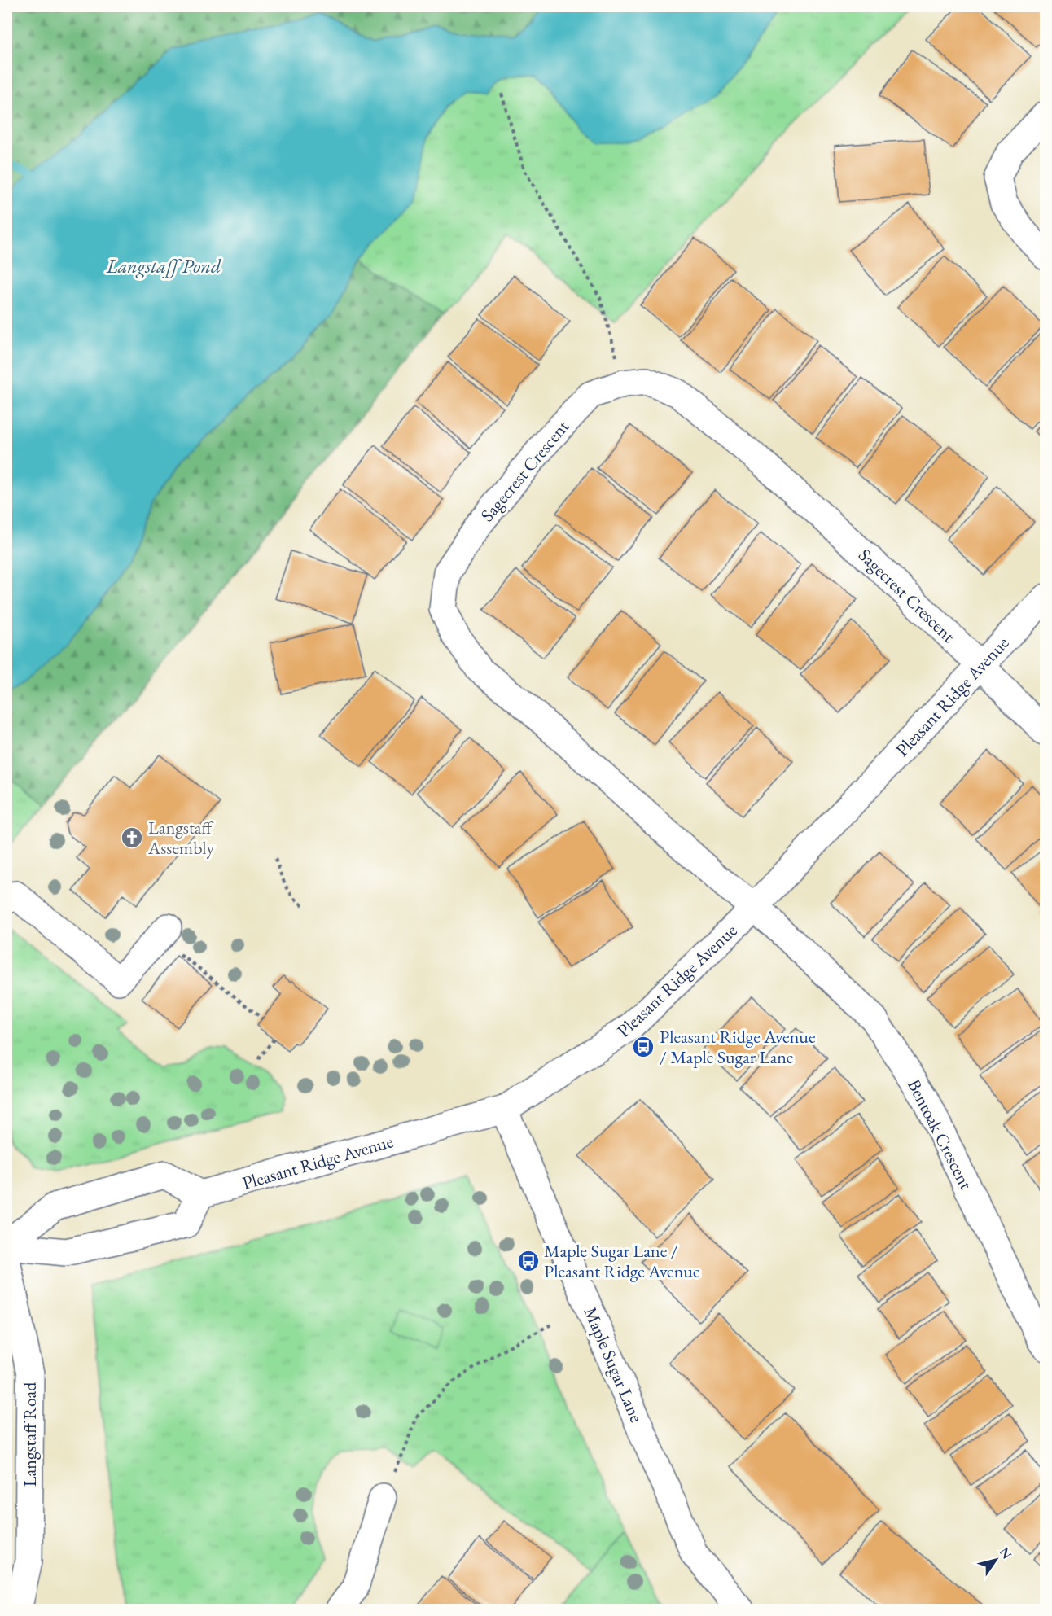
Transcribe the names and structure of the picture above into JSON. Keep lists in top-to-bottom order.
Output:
{
  "streets": {
    "street": [
      "Sagecrest Crescent",
      "Pleasant Ridge Avenue",
      "Bentoak Crescent",
      "Maple Sugar Lane",
      "Langstaff Road"
    ]
  },
  "crossings": [
    ["Sagecrest Crescent", "Pleasant Ridge Avenue"],
    ["Sagecrest Crescent", "Bentoak Crescent"],
    ["Pleasant Ridge Avenue", "Bentoak Crescent"],
    ["Pleasant Ridge Avenue", "Maple Sugar Lane"]
  ],
  "water": ["Langstaff Pond"],
  "places": {
    "church": ["Langstaff Assembly"],
    "bus stop": ["Pleasant Ridge Avenue / Maple Sugar Lane", "Maple Sugar Lane / Pleasant Ridge Avenue"]
  },
  "north": "top right"
}
